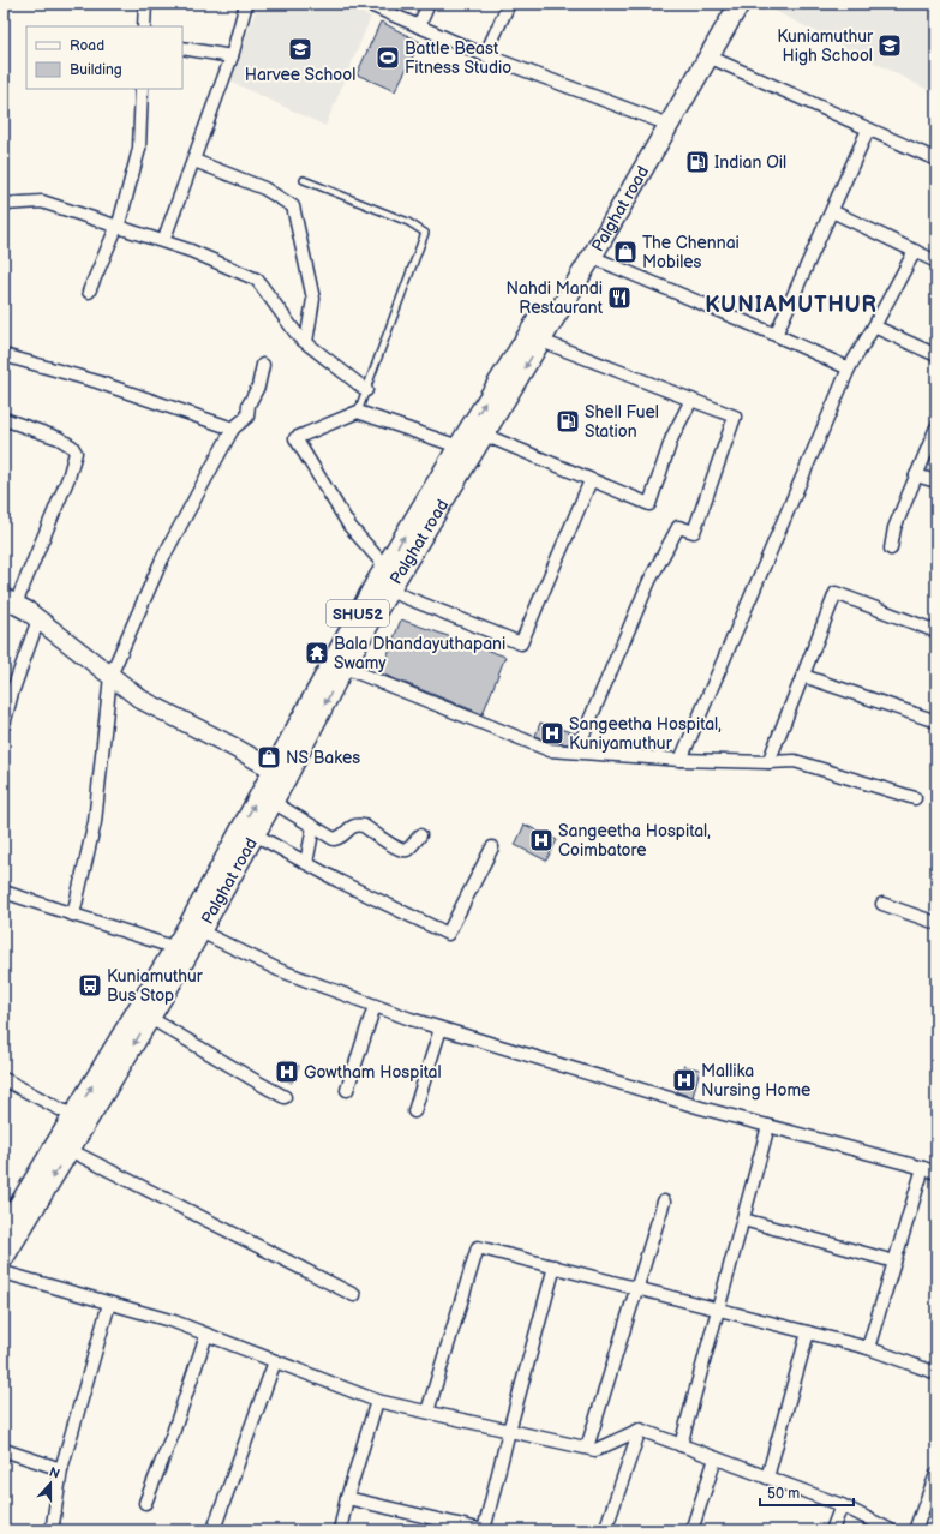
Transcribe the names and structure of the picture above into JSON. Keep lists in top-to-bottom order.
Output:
{
  "streets": {
    "main road": ["Palghat road", "SHU52"]
  },
  "districts": ["KUNIAMUTHUR"],
  "places": {
    "school or university": ["Kuniamuthur High School", "Harvee School"],
    "sports": ["Battle Beast Fitness Studio"],
    "fuel station": ["Indian Oil", "Shell Fuel Station"],
    "shop": ["The Chennai Mobiles", "NS Bakes"],
    "restaurant": ["Nahdi Mandi Restaurant"],
    "temple": ["Bala Dhandayuthapani Swamy"],
    "hospital": [
      "Sangeetha Hospital, Kuniyamuthur",
      "Sangeetha Hospital, Coimbatore",
      "Gowtham Hospital",
      "Mallika Nursing Home"
    ],
    "bus stop": ["Kuniamuthur Bus Stop"]
  },
  "legend": ["Road", "Building"],
  "scale_bar": "50 m",
  "north": "top"
}
